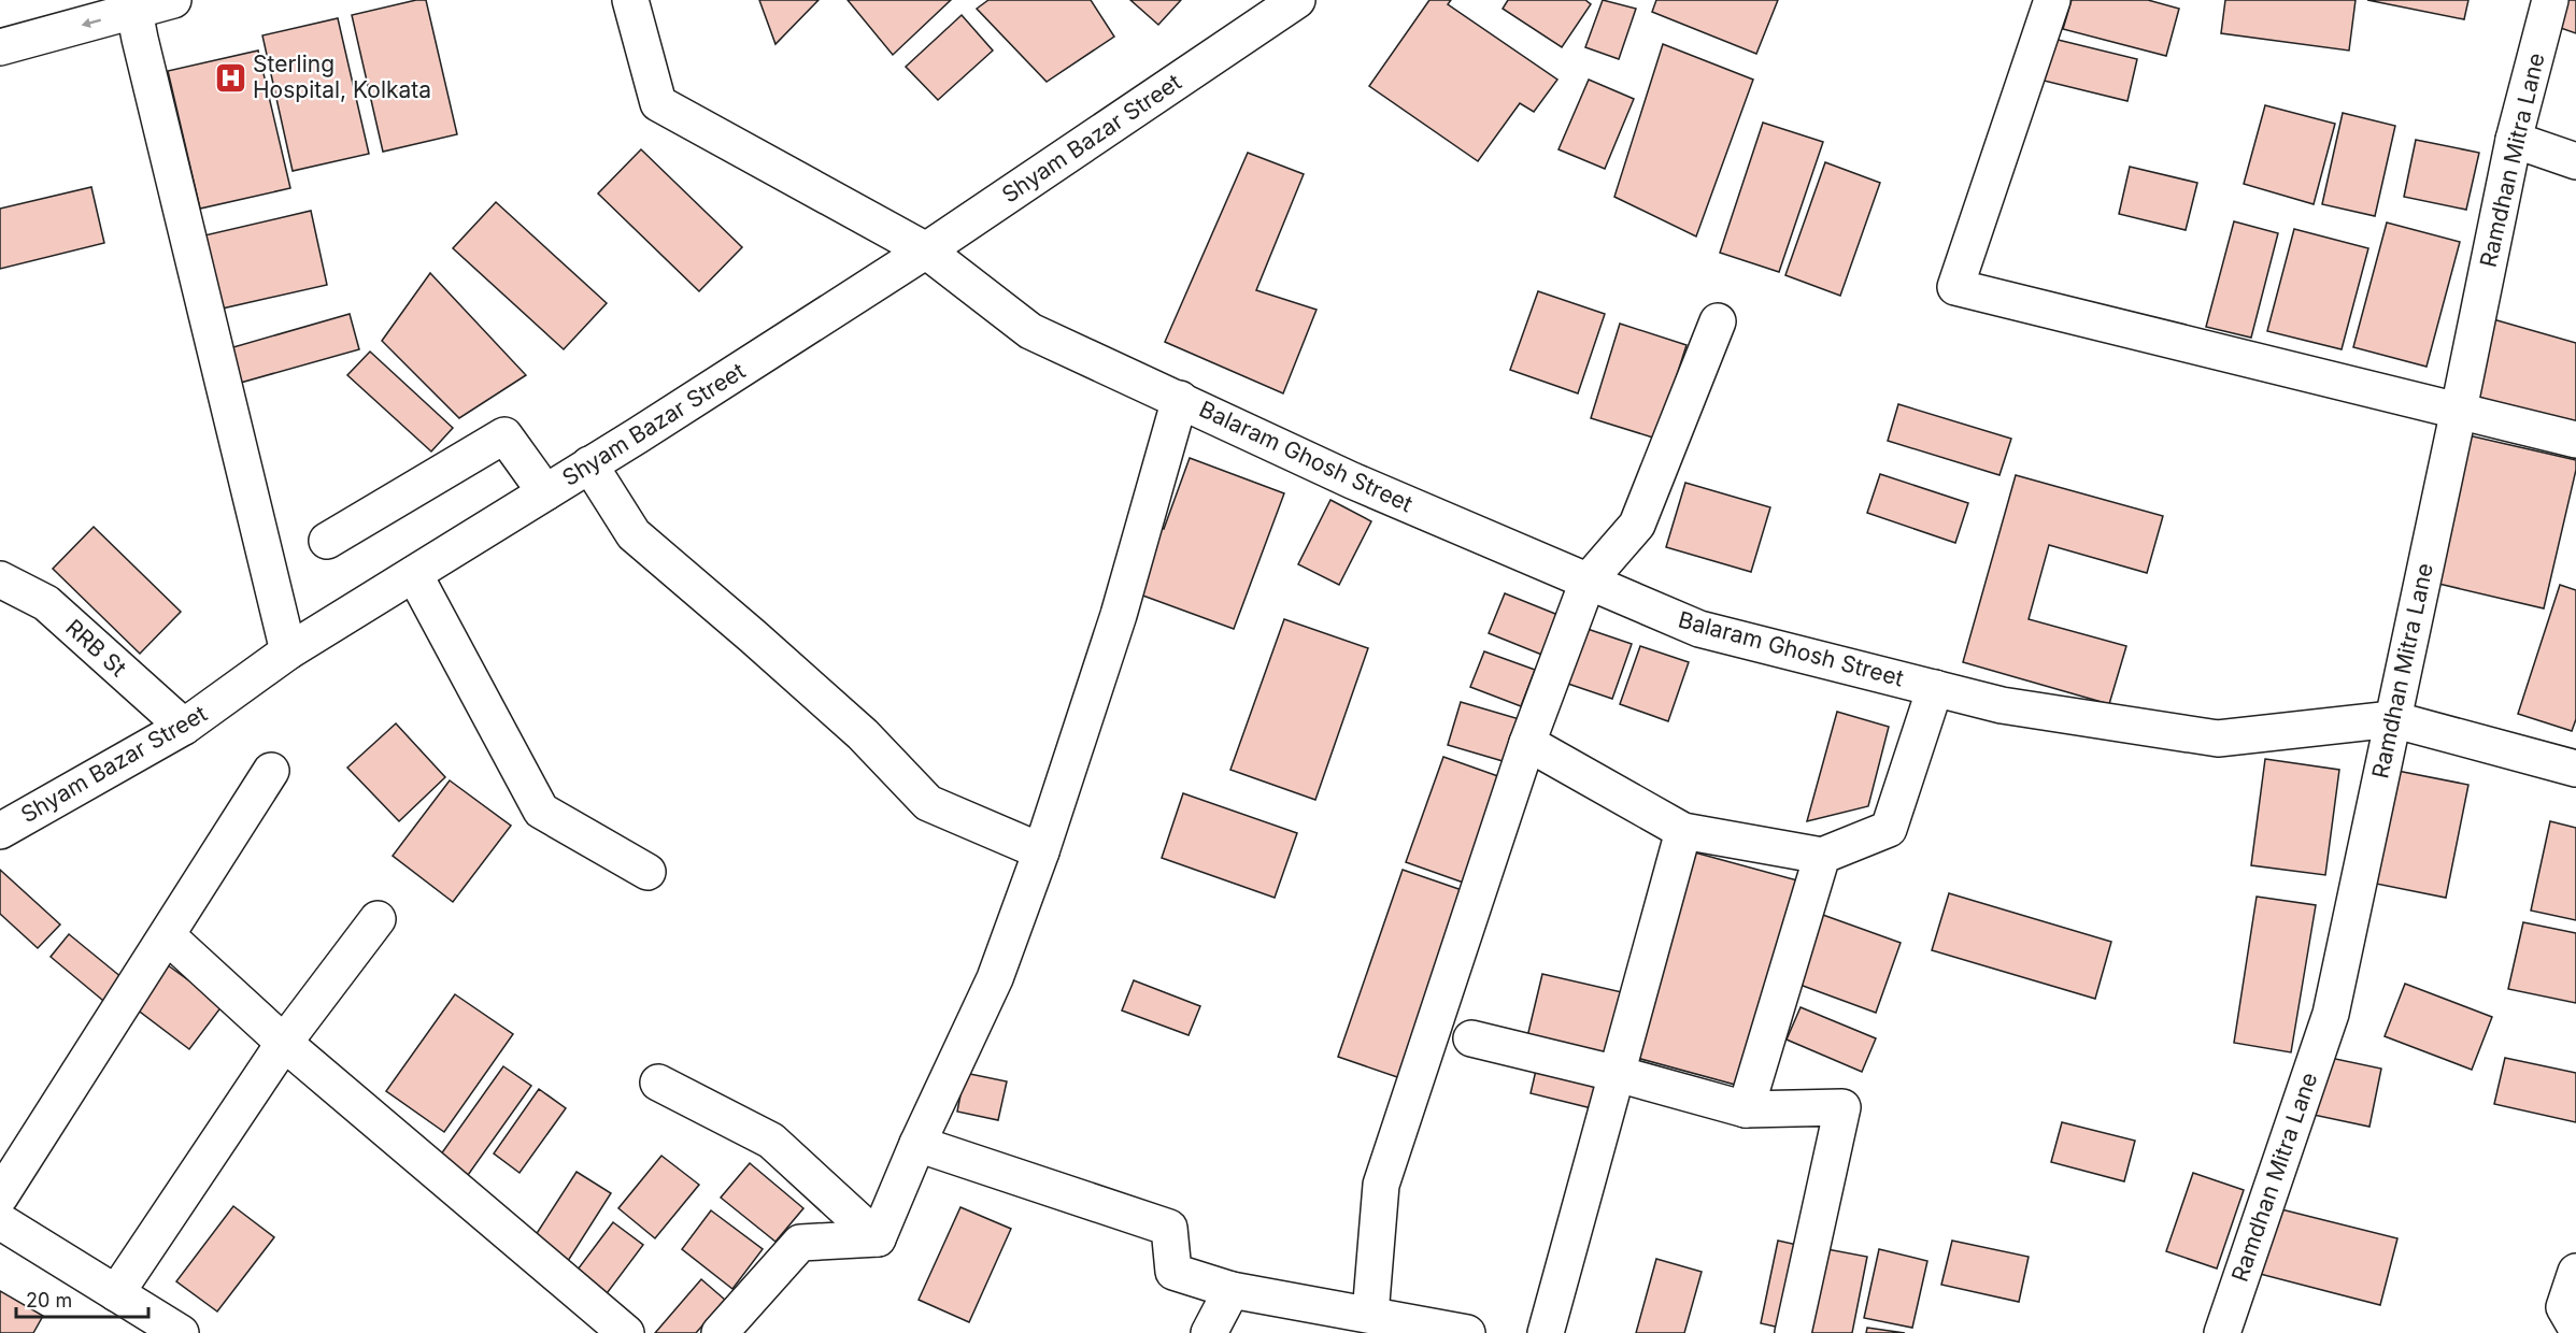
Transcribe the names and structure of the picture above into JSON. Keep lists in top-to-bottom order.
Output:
{
  "streets": {
    "street": [
      "Shyam Bazar Street",
      "Ramdhan Mitra Lane",
      "Balaram Ghosh Street",
      "RRB St"
    ]
  },
  "crossings": [
    ["Shyam Bazar Street", "Balaram Ghosh Street"],
    ["Shyam Bazar Street", "RRB St"],
    ["Ramdhan Mitra Lane", "Balaram Ghosh Street"]
  ],
  "places": {
    "hospital": ["Sterling Hospital, Kolkata"]
  },
  "scale_bar": "20 m"
}
